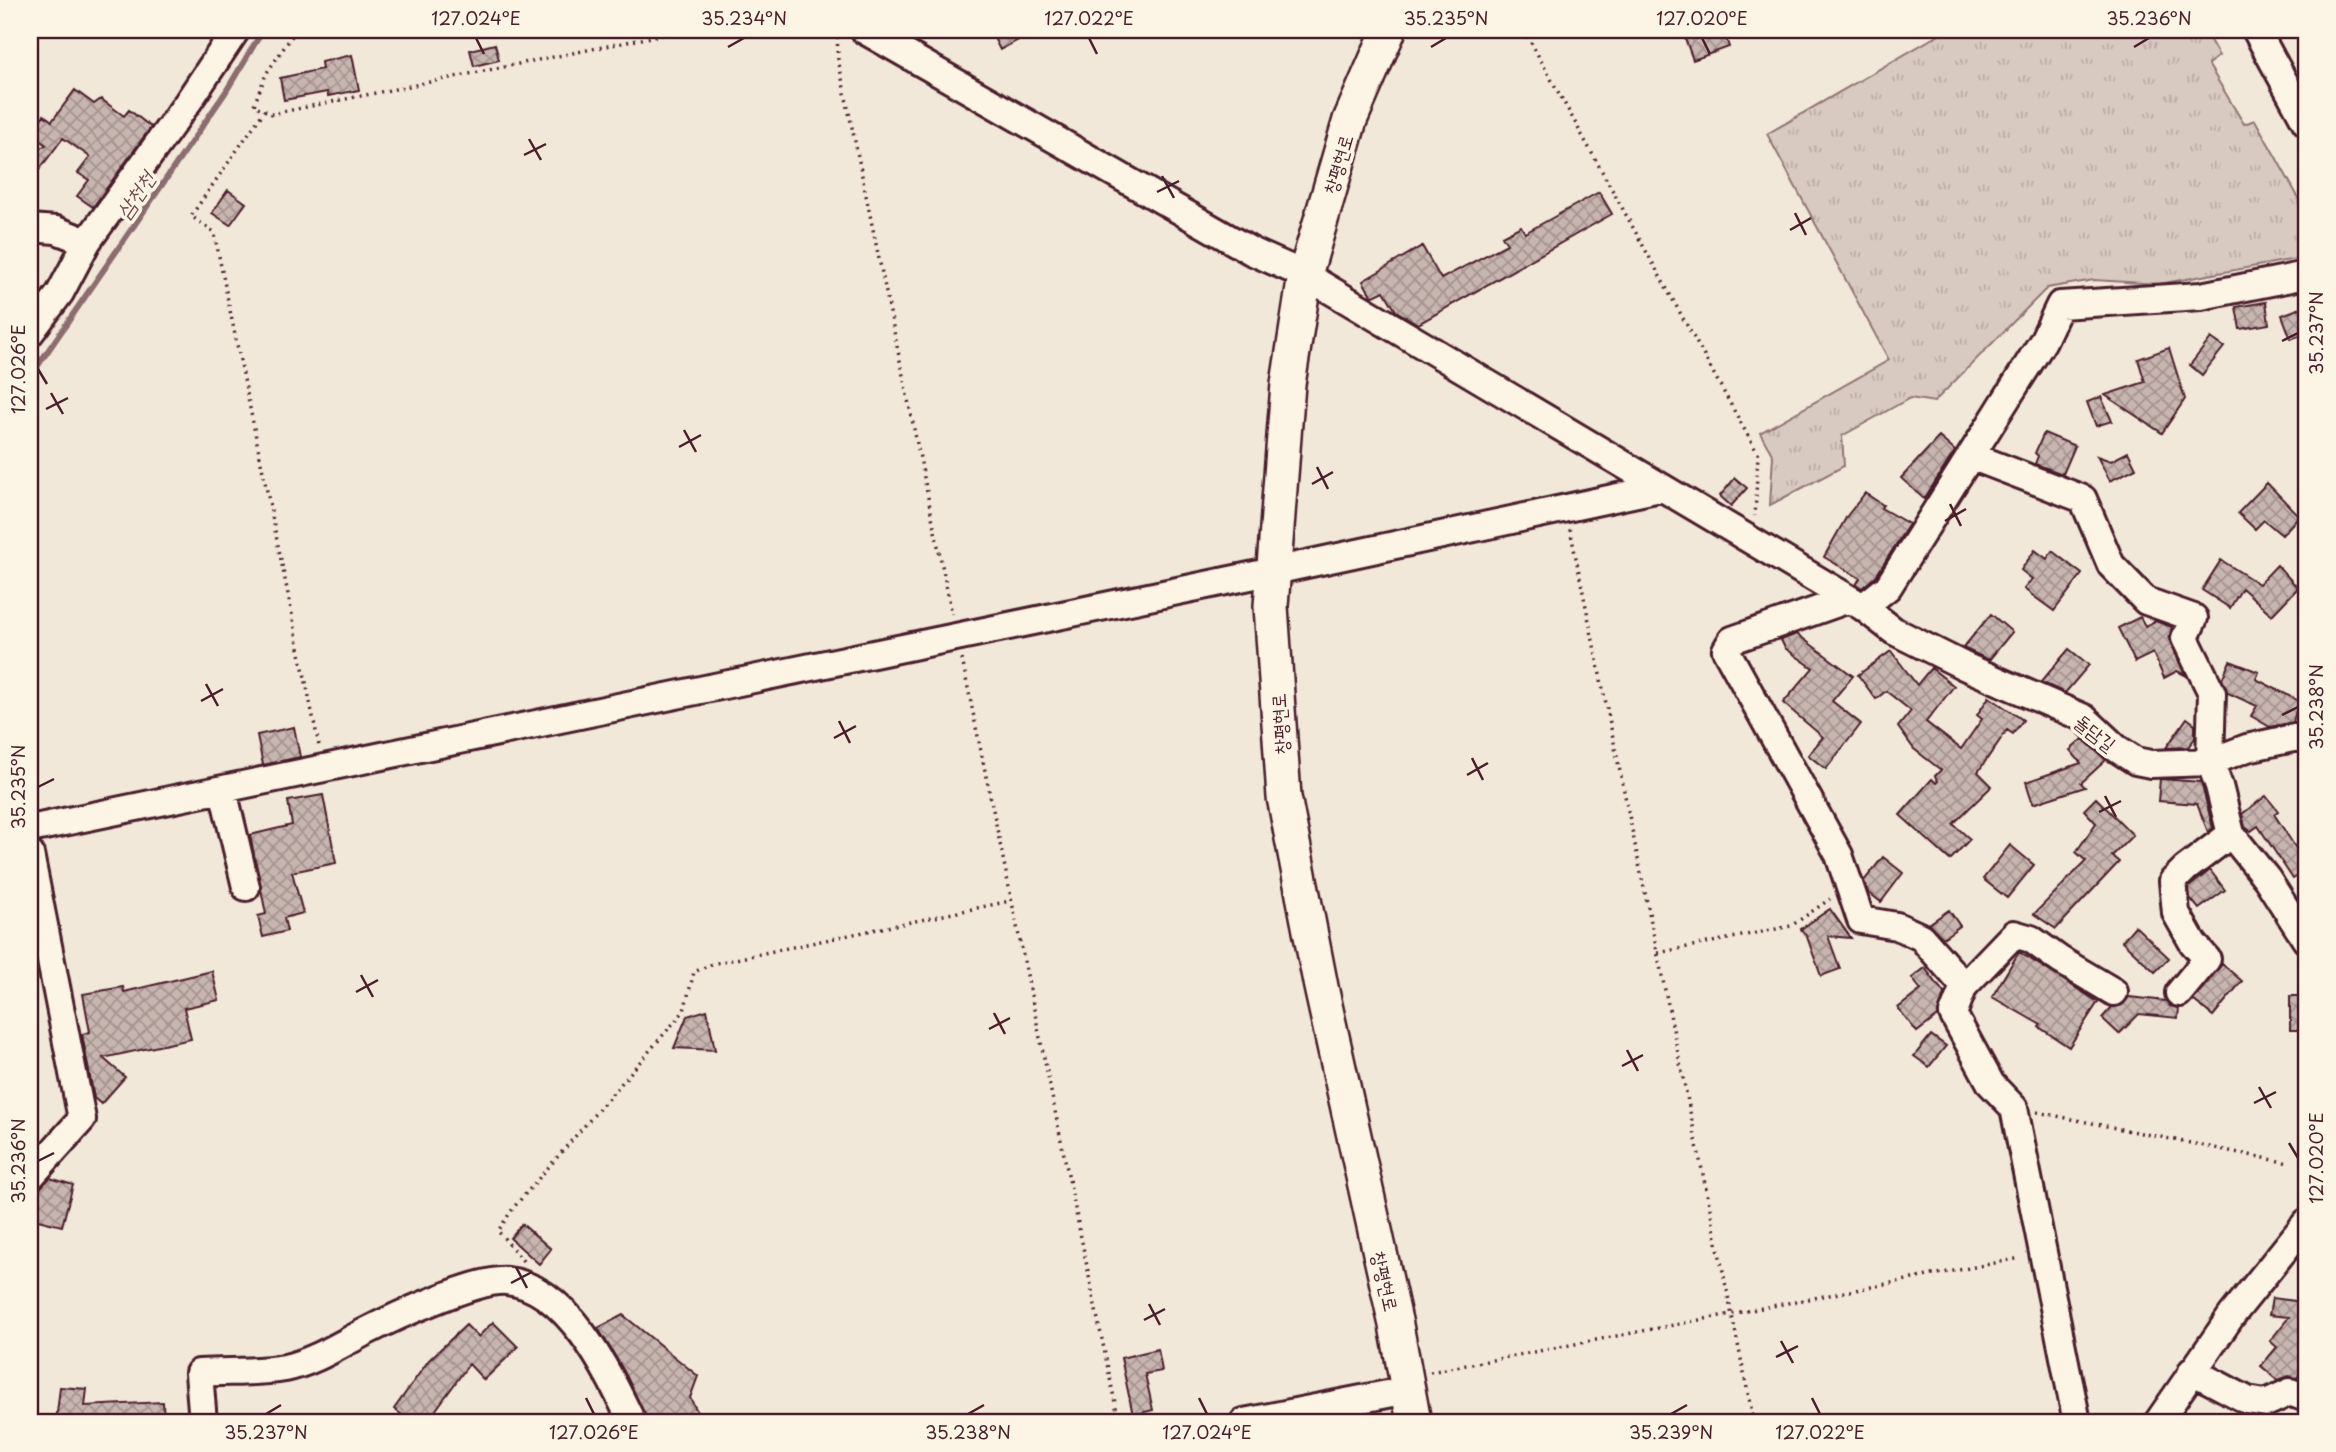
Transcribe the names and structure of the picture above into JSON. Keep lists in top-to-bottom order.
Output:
{
  "streets": {
    "main road": ["창평현로"],
    "street": ["돌담길"]
  },
  "crossings": [
    ["창평현로", "돌담길"]
  ],
  "water": ["삼천천"],
  "coordinates": [
    "127.024°E",
    "35.234°N",
    "127.022°E",
    "35.235°N",
    "127.020°E",
    "35.236°N",
    "35.237°N",
    "127.026°E",
    "35.238°N",
    "35.239°N"
  ]
}
